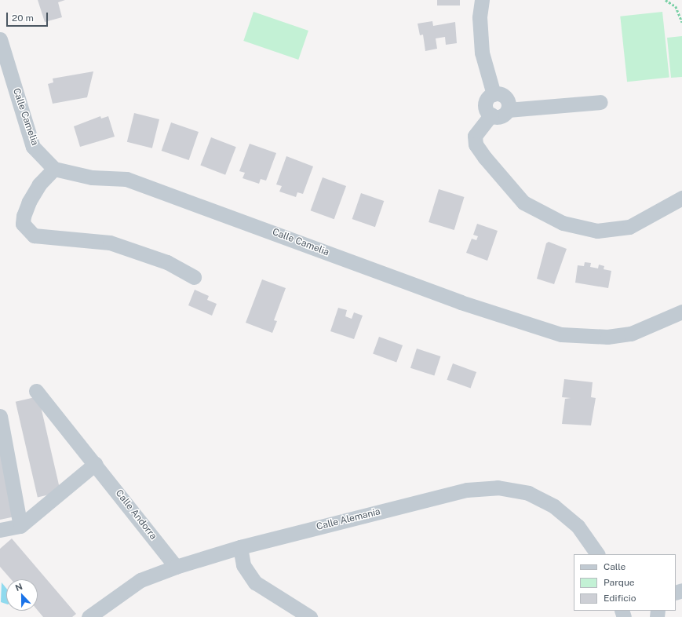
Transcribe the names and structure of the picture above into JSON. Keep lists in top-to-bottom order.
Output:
{
  "streets": {
    "street": ["Calle Camelia", "Calle Andorra", "Calle Alemania"]
  },
  "crossings": [
    ["Calle Andorra", "Calle Alemania"]
  ],
  "legend": ["Calle", "Parque", "Edificio"],
  "scale_bar": "20 m",
  "north": "top"
}
